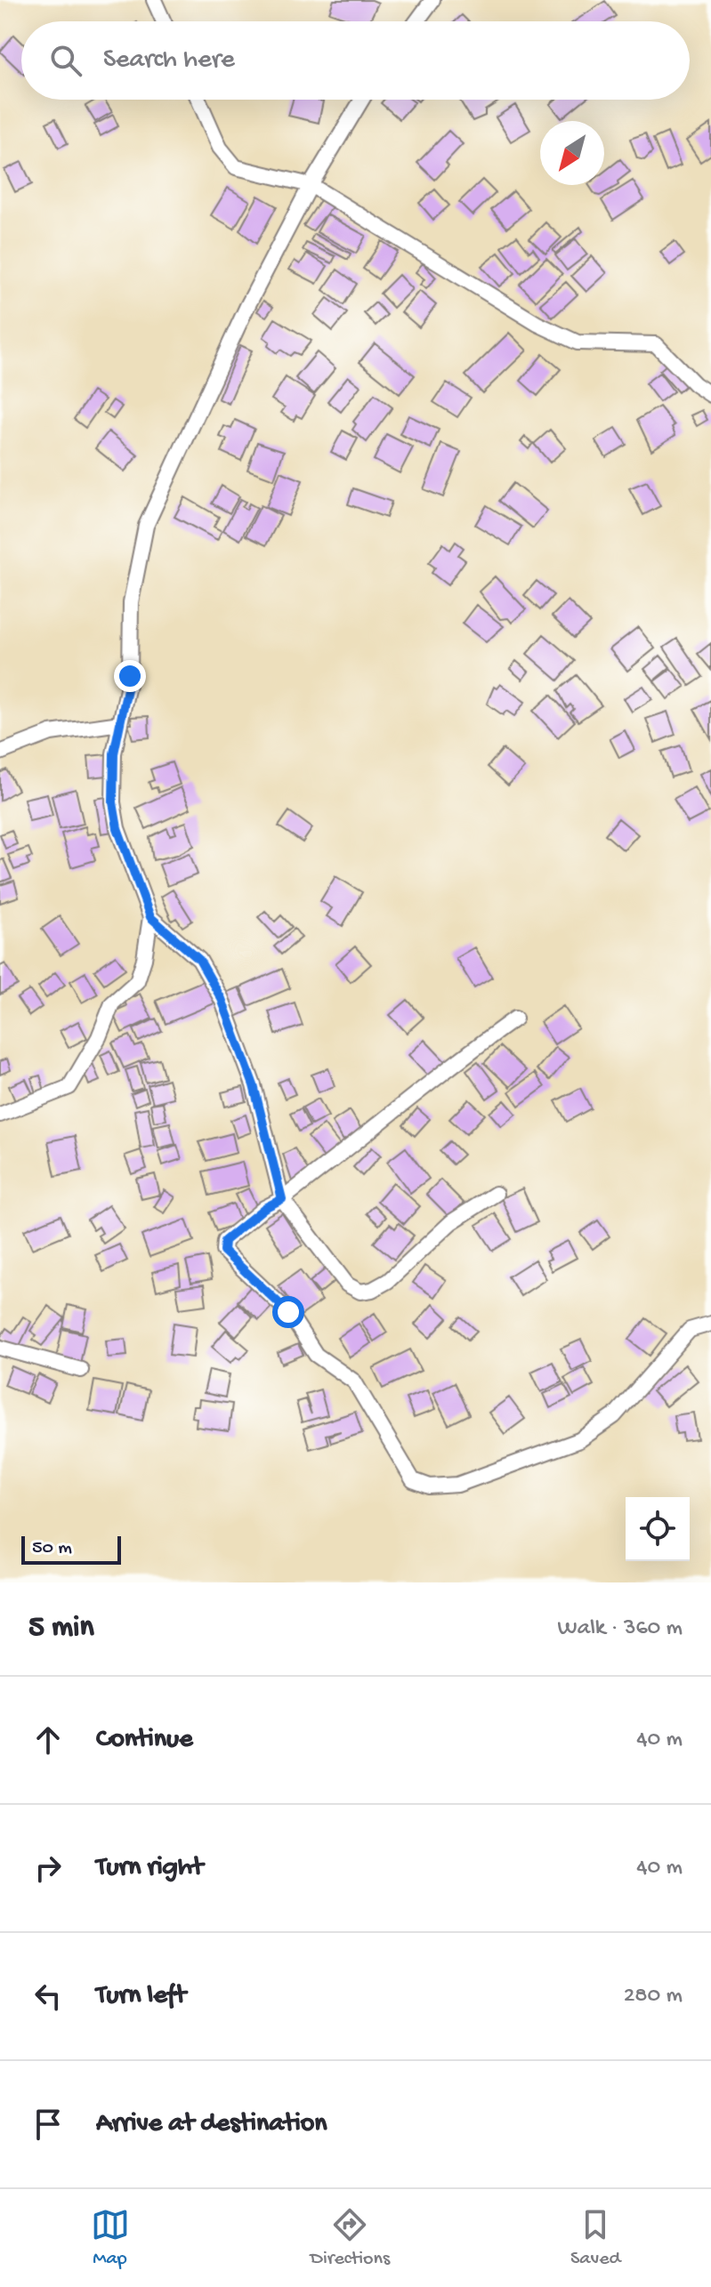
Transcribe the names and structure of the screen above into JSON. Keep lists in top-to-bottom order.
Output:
{
  "scale_bar": "50 m",
  "north": "bottom left",
  "page": {
    "search": "Search here",
    "scale": "50 m",
    "heading": ["5 min", "Walk · 360 m"],
    "list": [
      ["Continue", "40 m"],
      ["Turn right", "40 m"],
      ["Turn left", "280 m"],
      "Arrive at destination"
    ],
    "nav": ["Map", "Directions", "Saved"]
  }
}
